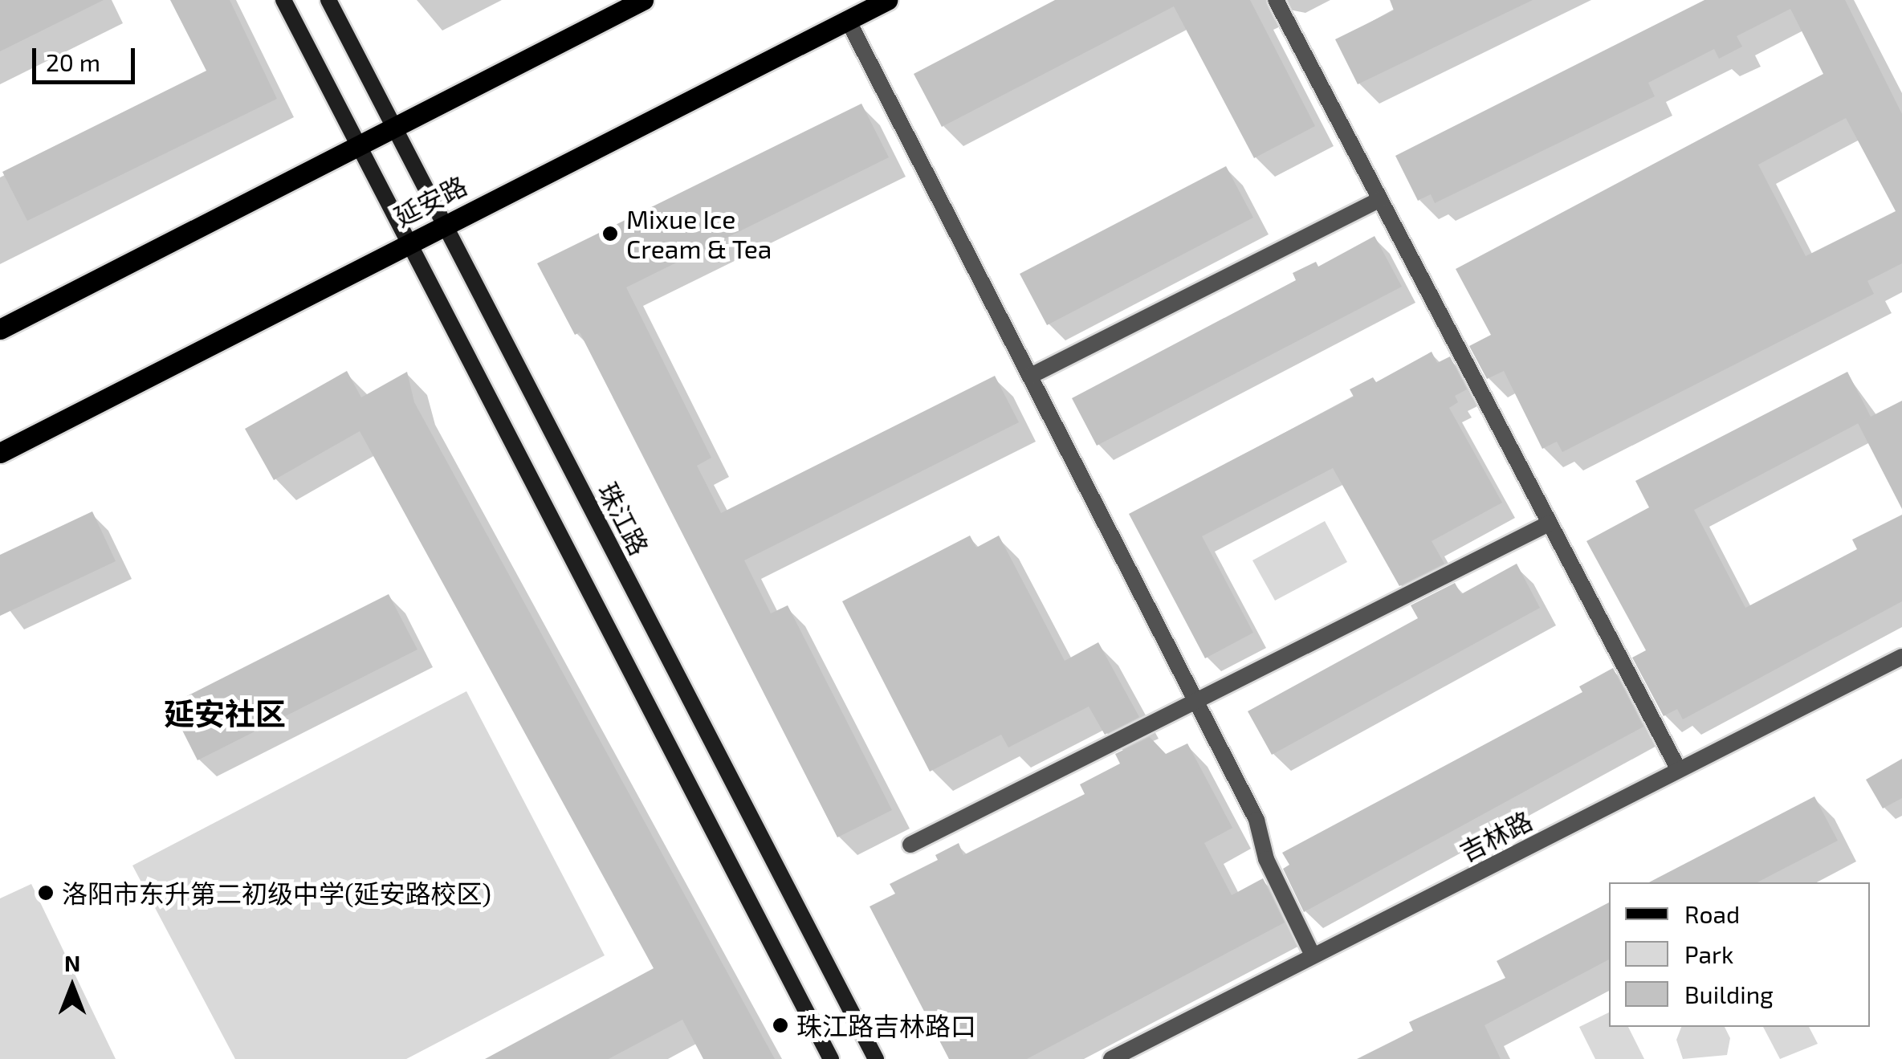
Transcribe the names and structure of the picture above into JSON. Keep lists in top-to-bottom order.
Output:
{
  "streets": {
    "main road": ["延安路", "珠江路"],
    "street": ["吉林路"]
  },
  "crossings": [
    ["延安路", "珠江路"]
  ],
  "districts": ["延安社区"],
  "places": ["Mixue Ice Cream & Tea", "洛阳市东升第二初级中学(延安路校区)", "珠江路吉林路口"],
  "legend": ["Road", "Park", "Building"],
  "scale_bar": "20 m",
  "north": "top"
}
